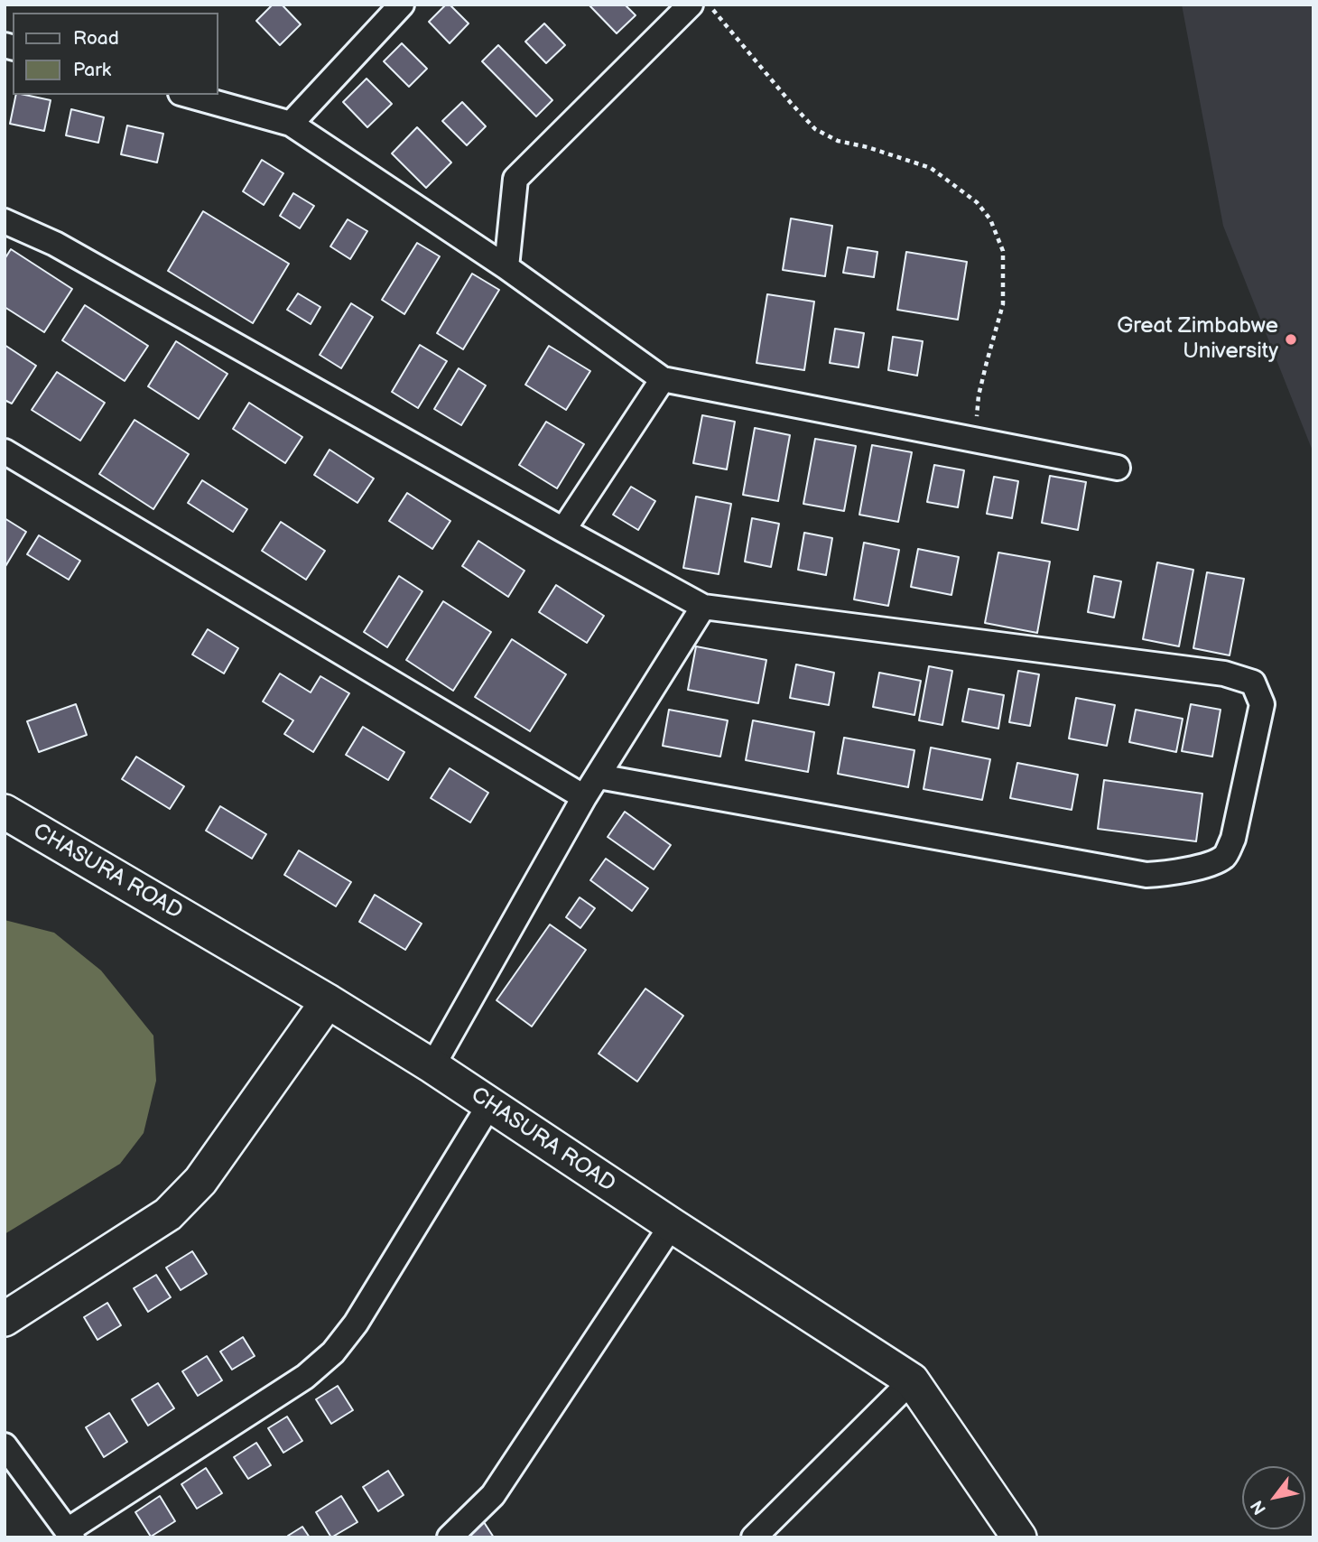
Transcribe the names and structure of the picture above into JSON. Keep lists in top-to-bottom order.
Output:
{
  "streets": {
    "street": ["CHASURA ROAD"]
  },
  "places": ["Great Zimbabwe University"],
  "legend": ["Road", "Park"],
  "north": "bottom left"
}
